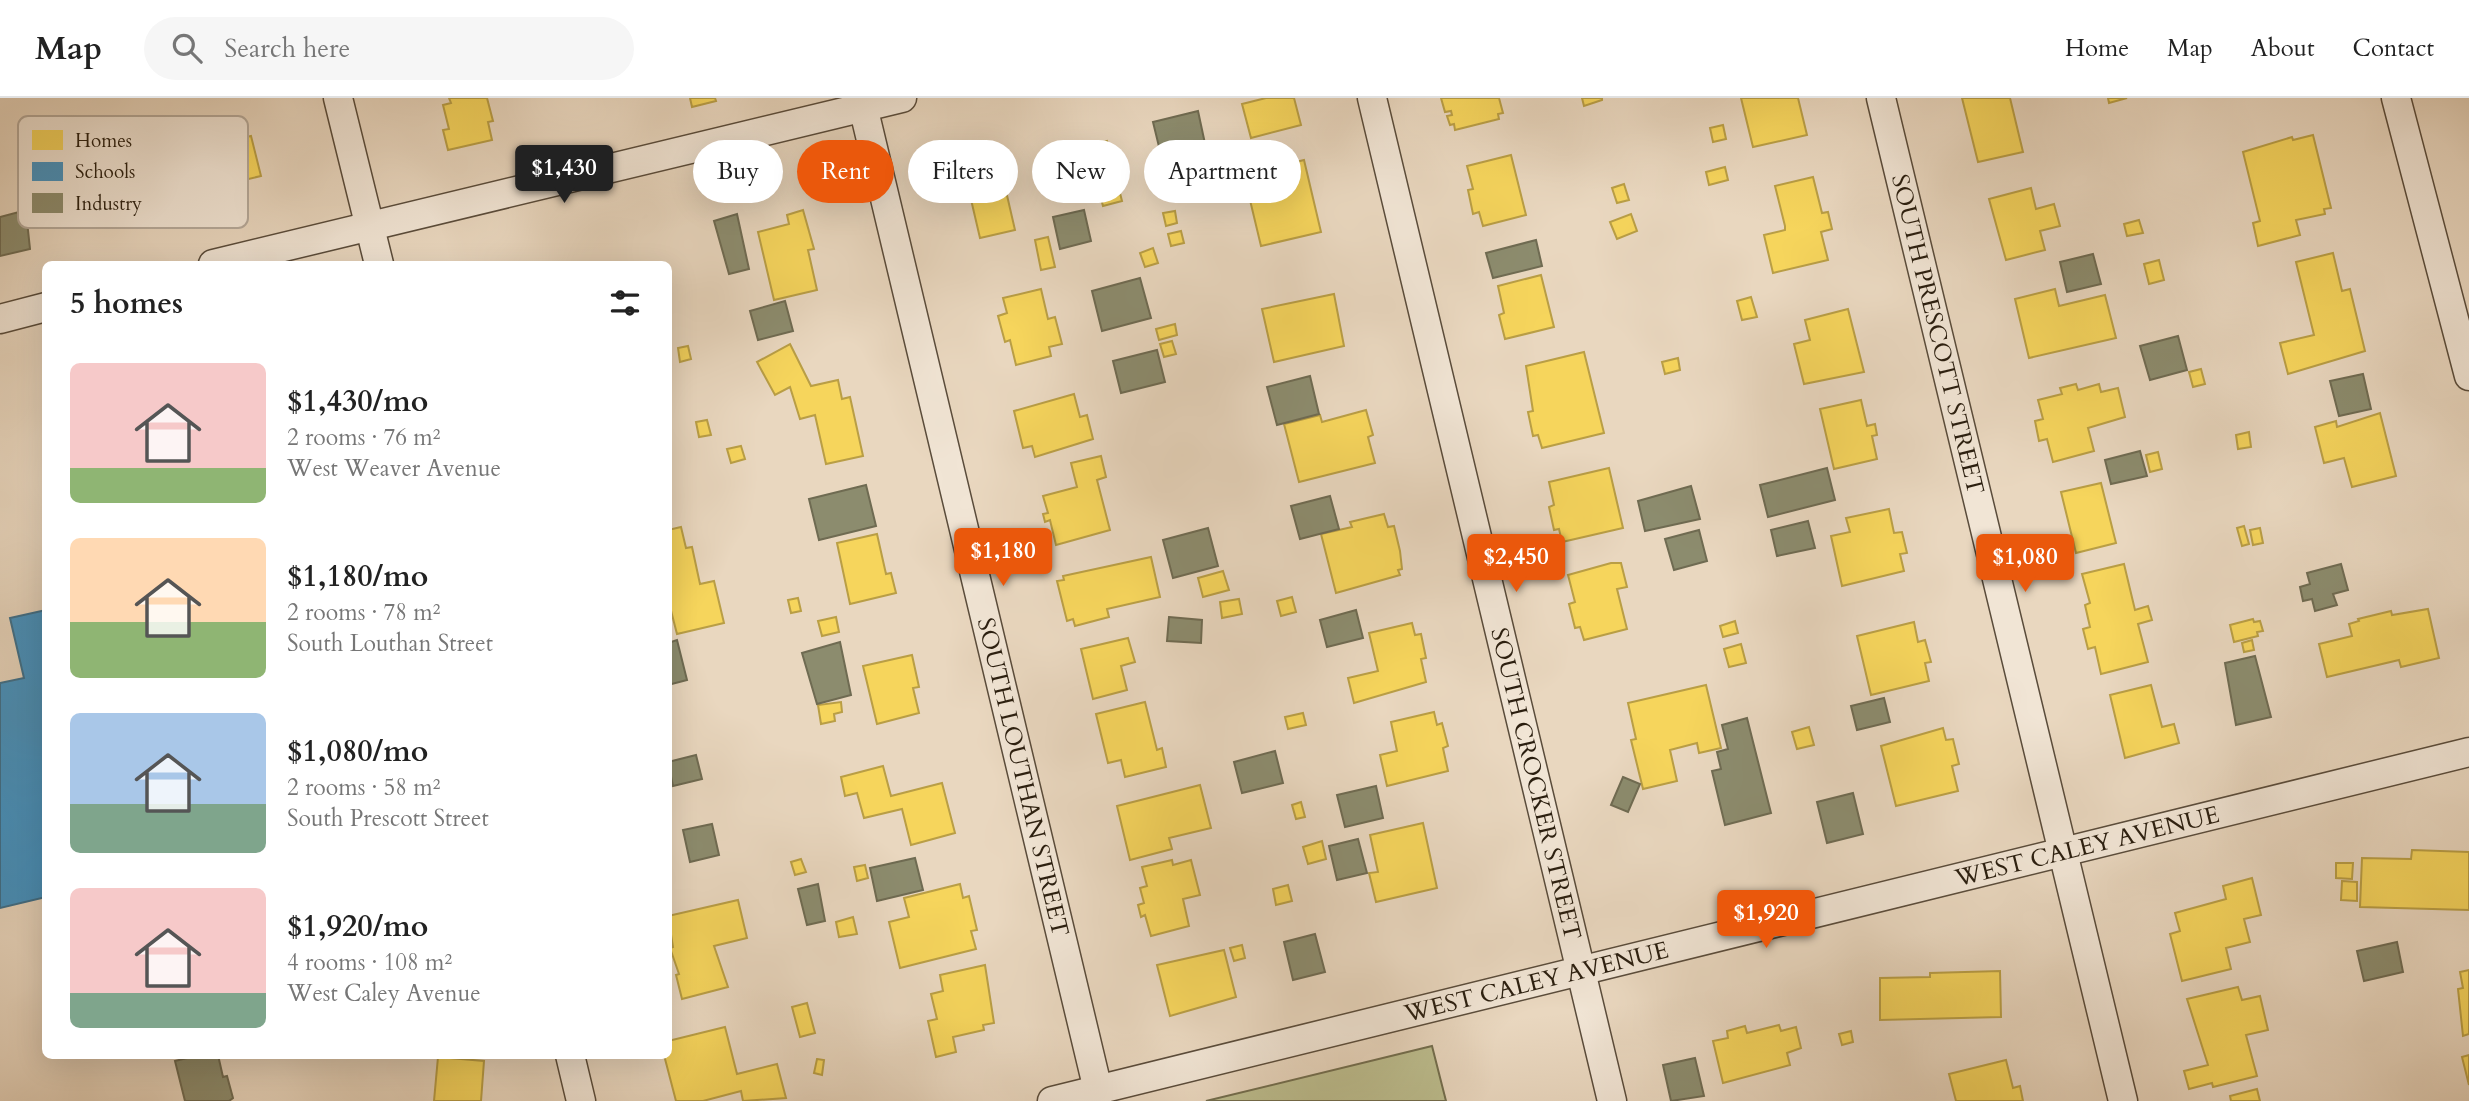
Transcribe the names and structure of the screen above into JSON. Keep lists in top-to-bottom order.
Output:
{
  "streets": {
    "street": [
      "SOUTH PRESCOTT STREET",
      "SOUTH LOUTHAN STREET",
      "SOUTH CROCKER STREET",
      "WEST CALEY AVENUE"
    ]
  },
  "crossings": [
    ["SOUTH PRESCOTT STREET", "WEST CALEY AVENUE"],
    ["SOUTH LOUTHAN STREET", "WEST CALEY AVENUE"],
    ["SOUTH CROCKER STREET", "WEST CALEY AVENUE"]
  ],
  "legend": ["Homes", "Schools", "Industry"],
  "page": {
    "header": "Map",
    "search": "Search here",
    "nav": [
      "Home",
      "Map",
      "About",
      "Contact"
    ],
    "chip": [
      "Buy",
      "Rent",
      "Filters",
      "New",
      "Apartment"
    ],
    "price": [
      "$1,430",
      "$1,180",
      "$2,450",
      "$1,080",
      "$1,920"
    ],
    "heading": "5 homes",
    "list": [
      {
        "name": "$1,430/mo",
        "note": "2 rooms · 76 m² · West Weaver Avenue"
      },
      {
        "name": "$1,180/mo",
        "note": "2 rooms · 78 m² · South Louthan Street"
      },
      {
        "name": "$1,080/mo",
        "note": "2 rooms · 58 m² · South Prescott Street"
      },
      {
        "name": "$1,920/mo",
        "note": "4 rooms · 108 m² · West Caley Avenue"
      }
    ]
  }
}
